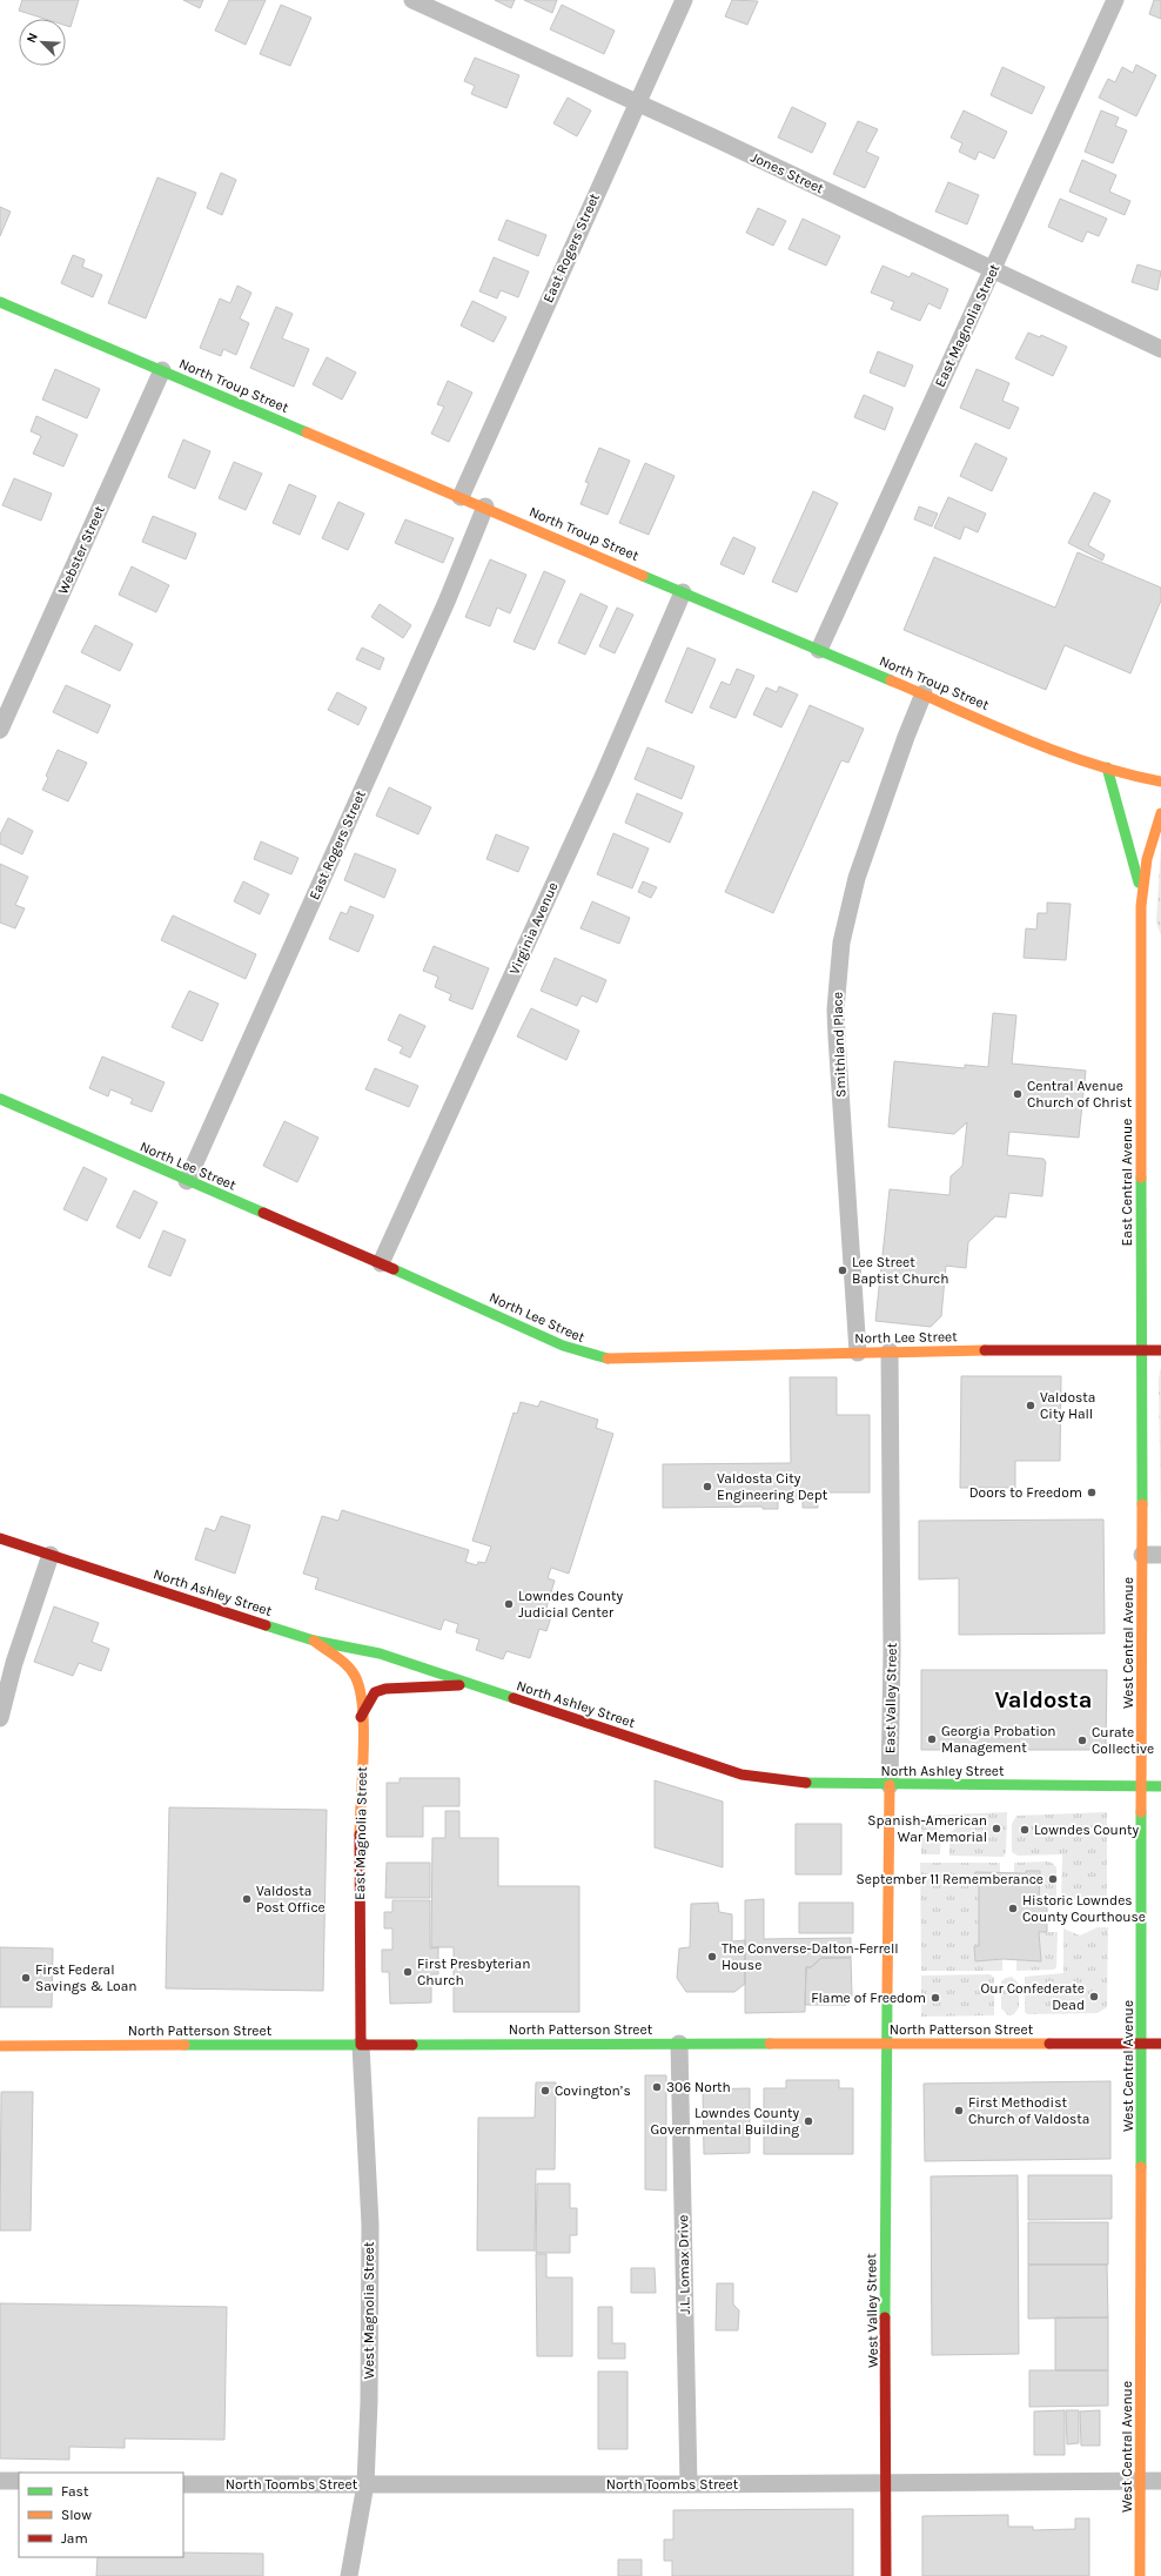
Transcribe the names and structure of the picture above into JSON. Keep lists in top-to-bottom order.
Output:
{
  "streets": {
    "main road": [
      "East Magnolia Street",
      "North Troup Street",
      "North Lee Street",
      "East Central Avenue",
      "North Ashley Street",
      "West Central Avenue",
      "East Valley Street",
      "North Patterson Street",
      "West Valley Street"
    ],
    "street": [
      "Jones Street",
      "East Rogers Street",
      "Webster Street",
      "Virginia Avenue",
      "Smithland Place",
      "J.L. Lomax Drive",
      "West Magnolia Street",
      "North Toombs Street"
    ]
  },
  "crossings": [
    ["Jones Street", "East Rogers Street"],
    ["Jones Street", "East Magnolia Street"],
    ["East Rogers Street", "North Troup Street"],
    ["East Rogers Street", "North Lee Street"],
    ["East Magnolia Street", "North Troup Street"],
    ["East Magnolia Street", "North Ashley Street"],
    ["East Magnolia Street", "North Patterson Street"],
    ["East Magnolia Street", "West Magnolia Street"],
    ["North Troup Street", "Webster Street"],
    ["North Troup Street", "Virginia Avenue"],
    ["North Troup Street", "Smithland Place"],
    ["Virginia Avenue", "North Lee Street"],
    ["Smithland Place", "North Lee Street"],
    ["North Lee Street", "East Central Avenue"],
    ["North Lee Street", "East Valley Street"],
    ["East Central Avenue", "West Central Avenue"],
    ["North Ashley Street", "West Central Avenue"],
    ["North Ashley Street", "East Valley Street"],
    ["West Central Avenue", "North Patterson Street"],
    ["West Central Avenue", "North Toombs Street"],
    ["East Valley Street", "North Patterson Street"],
    ["East Valley Street", "West Valley Street"],
    ["North Patterson Street", "J.L. Lomax Drive"],
    ["North Patterson Street", "West Magnolia Street"],
    ["North Patterson Street", "West Valley Street"],
    ["J.L. Lomax Drive", "North Toombs Street"],
    ["West Magnolia Street", "North Toombs Street"],
    ["West Valley Street", "North Toombs Street"]
  ],
  "districts": ["Valdosta"],
  "places": [
    "Central Avenue Church of Christ",
    "Lee Street Baptist Church",
    "Valdosta City Hall",
    "Valdosta City Engineering Dept",
    "Doors to Freedom",
    "Lowndes County Judicial Center",
    "Georgia Probation Management",
    "Curate Collective",
    "Spanish-American War Memorial",
    "Lowndes County",
    "September 11 Rememberance",
    "Valdosta Post Office",
    "Historic Lowndes County Courthouse",
    "The Converse-Dalton-Ferrell House",
    "First Presbyterian Church",
    "First Federal Savings & Loan",
    "Our Confederate Dead",
    "Flame of Freedom",
    "306 North",
    "Covington’s",
    "First Methodist Church of Valdosta",
    "Lowndes County Governmental Building"
  ],
  "legend": ["Fast", "Slow", "Jam"],
  "north": "top left"
}
